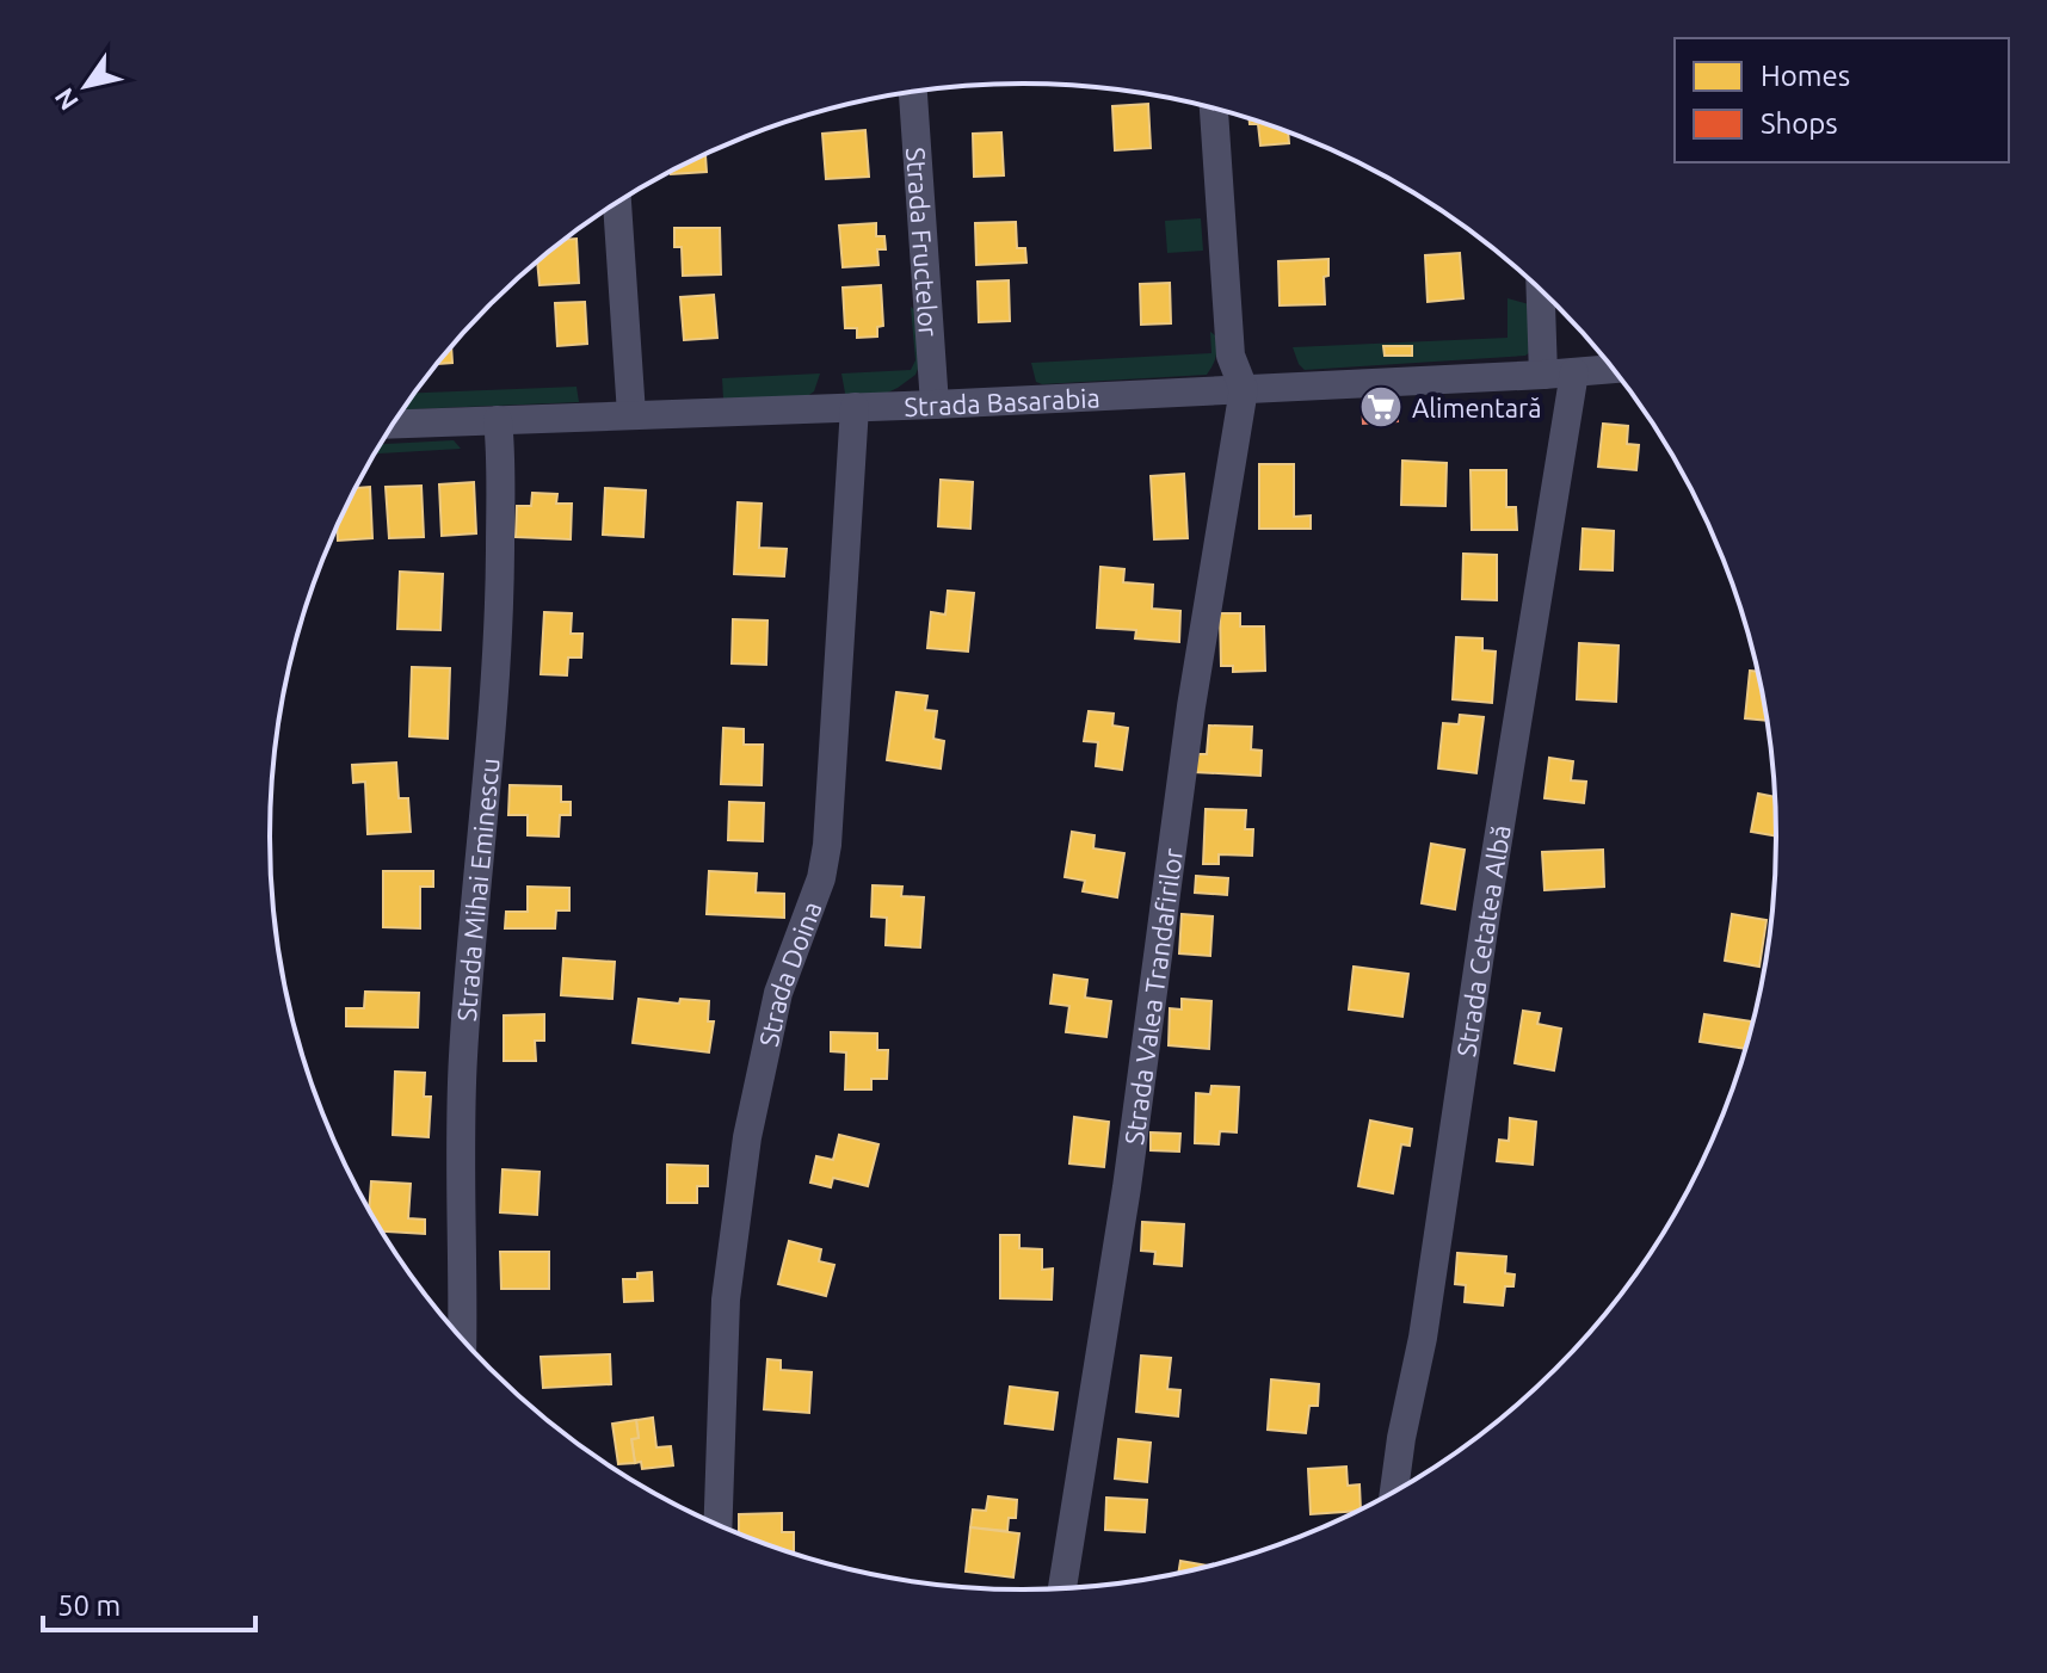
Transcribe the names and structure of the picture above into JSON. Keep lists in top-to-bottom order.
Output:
{
  "streets": {
    "street": [
      "Strada Fructelor",
      "Strada Basarabia",
      "Strada Mihai Eminescu",
      "Strada Cetatea Albă",
      "Strada Doina",
      "Strada Valea Trandafirilor"
    ]
  },
  "crossings": [
    ["Strada Fructelor", "Strada Basarabia"],
    ["Strada Basarabia", "Strada Mihai Eminescu"],
    ["Strada Basarabia", "Strada Cetatea Albă"],
    ["Strada Basarabia", "Strada Doina"],
    ["Strada Basarabia", "Strada Valea Trandafirilor"]
  ],
  "places": {
    "supermarket": ["Alimentară"]
  },
  "legend": ["Homes", "Shops"],
  "scale_bar": "50 m",
  "north": "bottom left"
}
